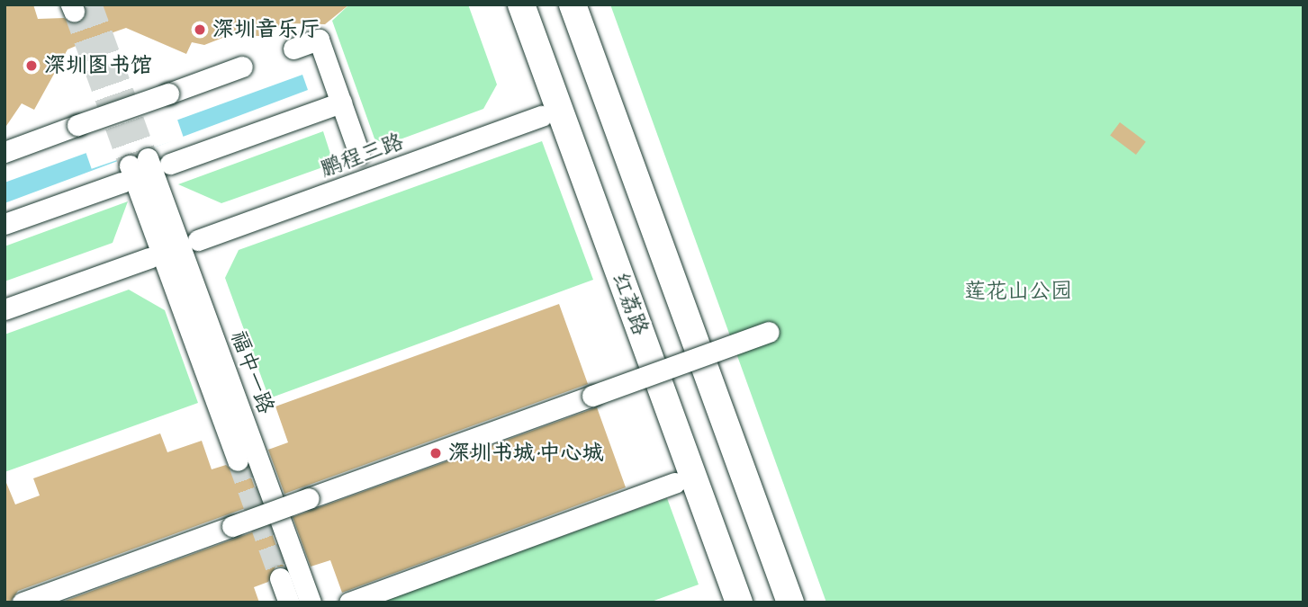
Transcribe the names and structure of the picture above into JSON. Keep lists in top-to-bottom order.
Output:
{
  "streets": {
    "main road": ["红荔路"],
    "street": ["鹏程三路", "福中一路"]
  },
  "parks": ["莲花山公园"],
  "places": ["深圳音乐厅", "深圳图书馆", "深圳书城·中心城"]
}
